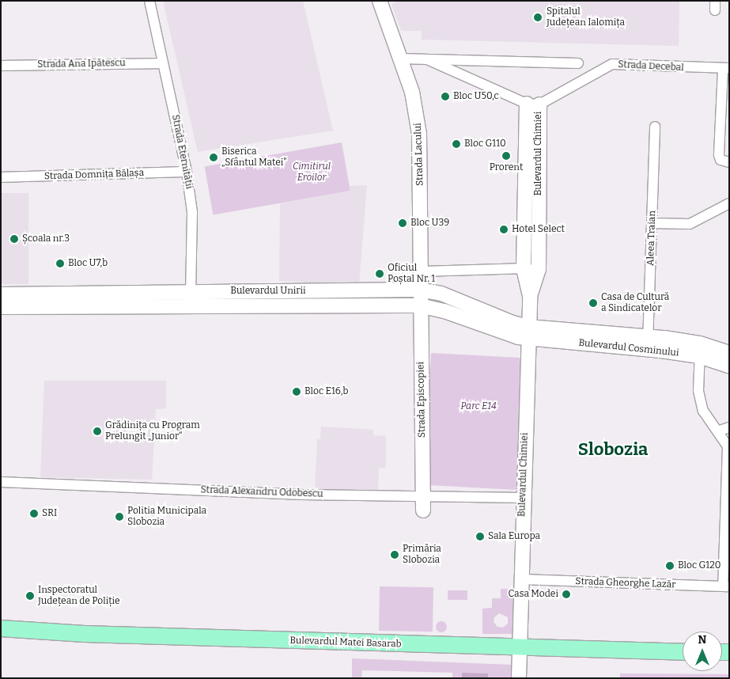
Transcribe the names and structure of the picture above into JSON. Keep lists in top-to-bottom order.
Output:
{
  "streets": {
    "main road": ["Bulevardul Matei Basarab"],
    "street": [
      "Strada Ana Ipătescu",
      "Strada Decebal",
      "Strada Eternității",
      "Bulevardul Chimiei",
      "Strada Lacului",
      "Strada Domnița Bălașa",
      "Aleea Traian",
      "Bulevardul Unirii",
      "Bulevardul Cosminului",
      "Strada Episcopiei",
      "Strada Alexandru Odobescu",
      "Strada Gheorghe Lazăr"
    ]
  },
  "crossings": [
    ["Strada Ana Ipătescu", "Strada Eternității"],
    ["Strada Decebal", "Bulevardul Chimiei"],
    ["Strada Eternității", "Strada Domnița Bălașa"],
    ["Strada Eternității", "Bulevardul Unirii"],
    ["Bulevardul Chimiei", "Bulevardul Unirii"],
    ["Bulevardul Chimiei", "Bulevardul Cosminului"],
    ["Bulevardul Chimiei", "Strada Alexandru Odobescu"],
    ["Bulevardul Chimiei", "Strada Gheorghe Lazăr"],
    ["Bulevardul Chimiei", "Bulevardul Matei Basarab"],
    ["Strada Lacului", "Bulevardul Unirii"],
    ["Strada Lacului", "Strada Episcopiei"],
    ["Aleea Traian", "Bulevardul Cosminului"],
    ["Bulevardul Unirii", "Bulevardul Cosminului"],
    ["Bulevardul Unirii", "Strada Episcopiei"],
    ["Strada Episcopiei", "Strada Alexandru Odobescu"]
  ],
  "districts": ["Slobozia"],
  "parks": ["Cimitirul Eroilor", "Parc E14"],
  "places": [
    "Spitalul Județean Ialomița",
    "Bloc U50,c",
    "Bloc G110",
    "Prorent",
    "Biserica „Sfântul Matei\"",
    "Bloc U39",
    "Hotel Select",
    "Școala nr.3",
    "Bloc U7,b",
    "Oficiul Poștal Nr. 1",
    "Casa de Cultură a Sindicatelor",
    "Bloc E16,b",
    "Grădinița cu Program Prelungit „Junior“",
    "SRI",
    "Politia Municipala Slobozia",
    "Sala Europa",
    "Primăria Slobozia",
    "Bloc G120",
    "Casa Modei",
    "Inspectoratul Județean de Poliție"
  ],
  "north": "top"
}
